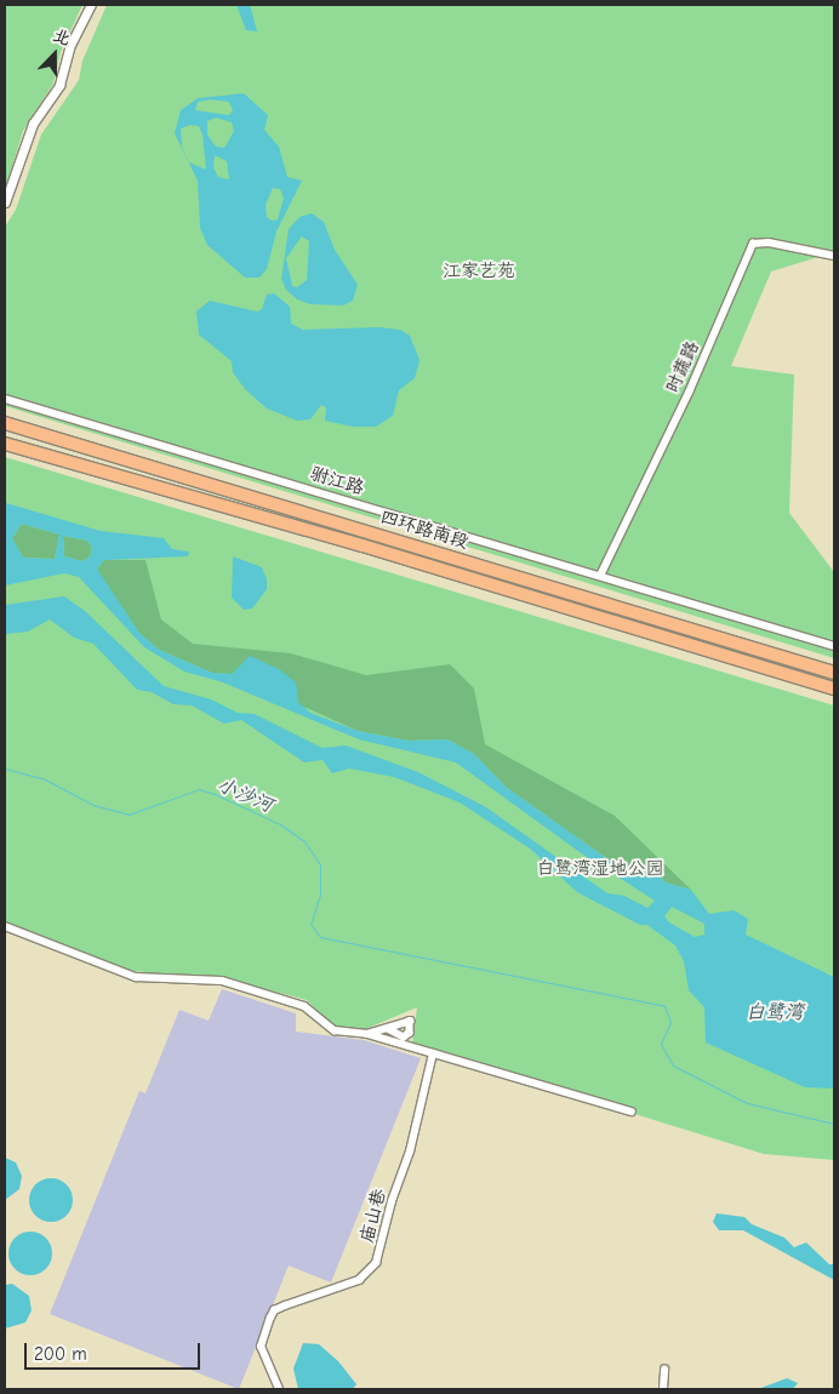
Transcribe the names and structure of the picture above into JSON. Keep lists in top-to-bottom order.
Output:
{
  "streets": {
    "highway": ["四环路南段"],
    "street": ["时蔬路", "驸江路", "庙山巷"]
  },
  "crossings": [
    ["时蔬路", "驸江路"]
  ],
  "water": ["小沙河", "白鹭湾"],
  "parks": ["江家艺苑", "白鹭湾湿地公园"],
  "scale_bar": "200 m",
  "north": "top"
}
